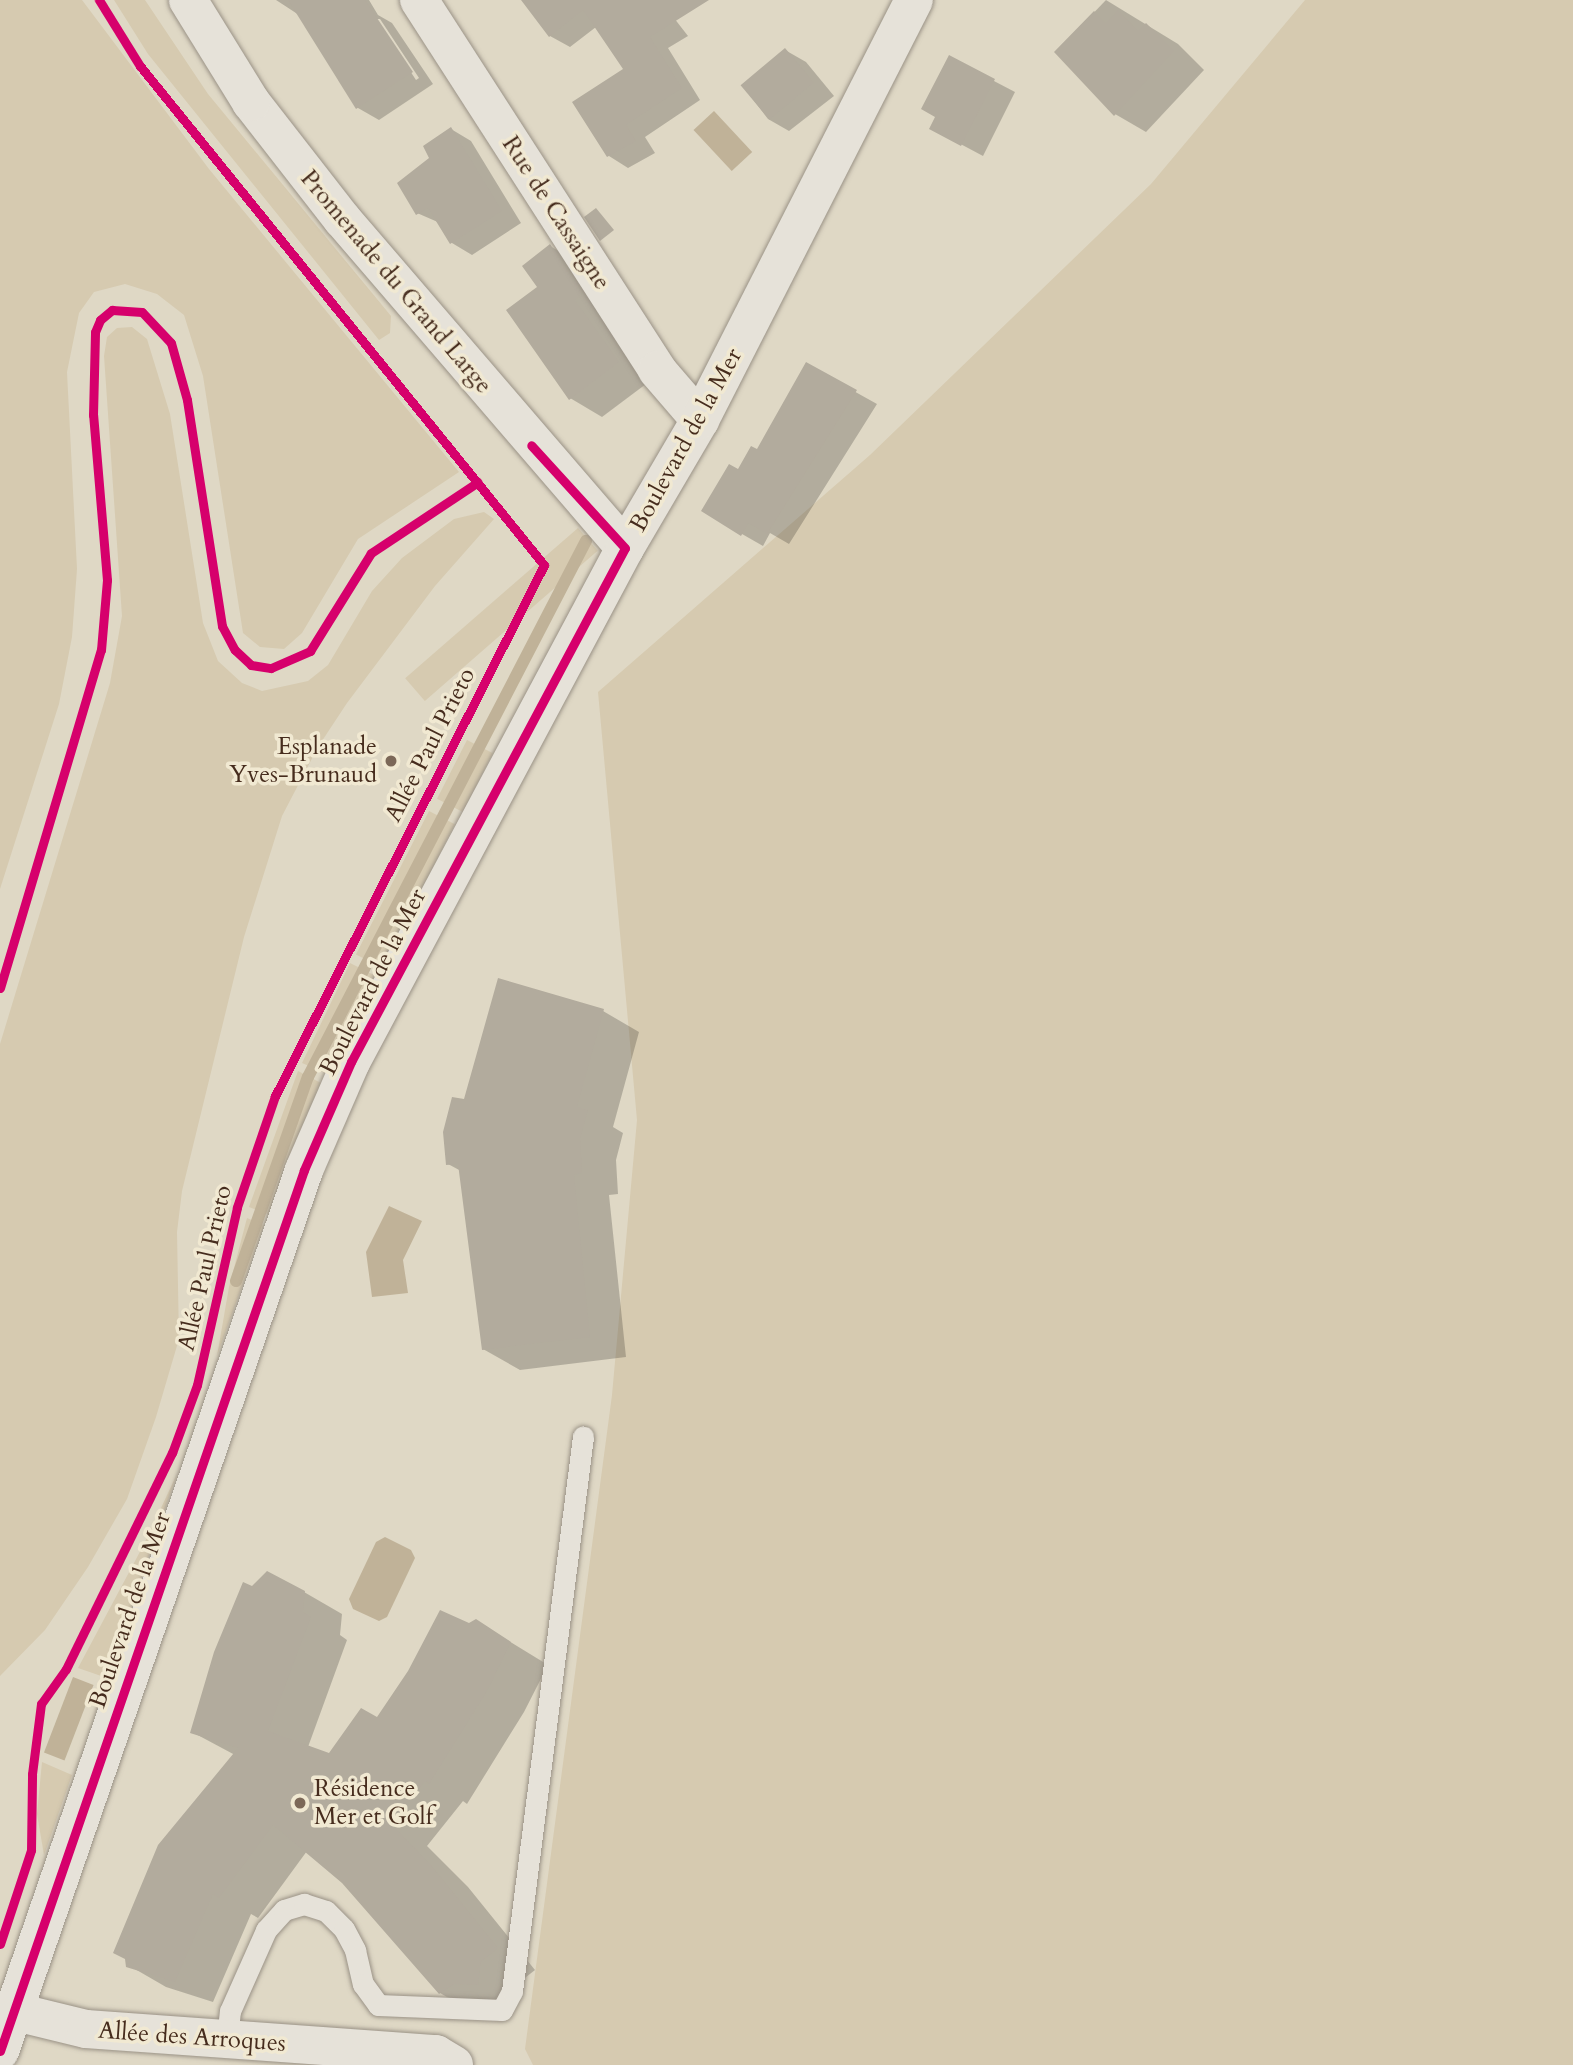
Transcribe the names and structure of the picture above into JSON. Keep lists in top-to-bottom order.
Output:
{
  "streets": {
    "street": [
      "Rue de Cassaigne",
      "Promenade du Grand Large",
      "Boulevard de la Mer",
      "Allée des Arroques"
    ],
    "cycle path": ["Allée Paul Prieto"]
  },
  "crossings": [
    ["Rue de Cassaigne", "Boulevard de la Mer"],
    ["Promenade du Grand Large", "Boulevard de la Mer"],
    ["Boulevard de la Mer", "Allée des Arroques"]
  ],
  "places": ["Esplanade Yves-Brunaud", "Résidence Mer et Golf"]
}
